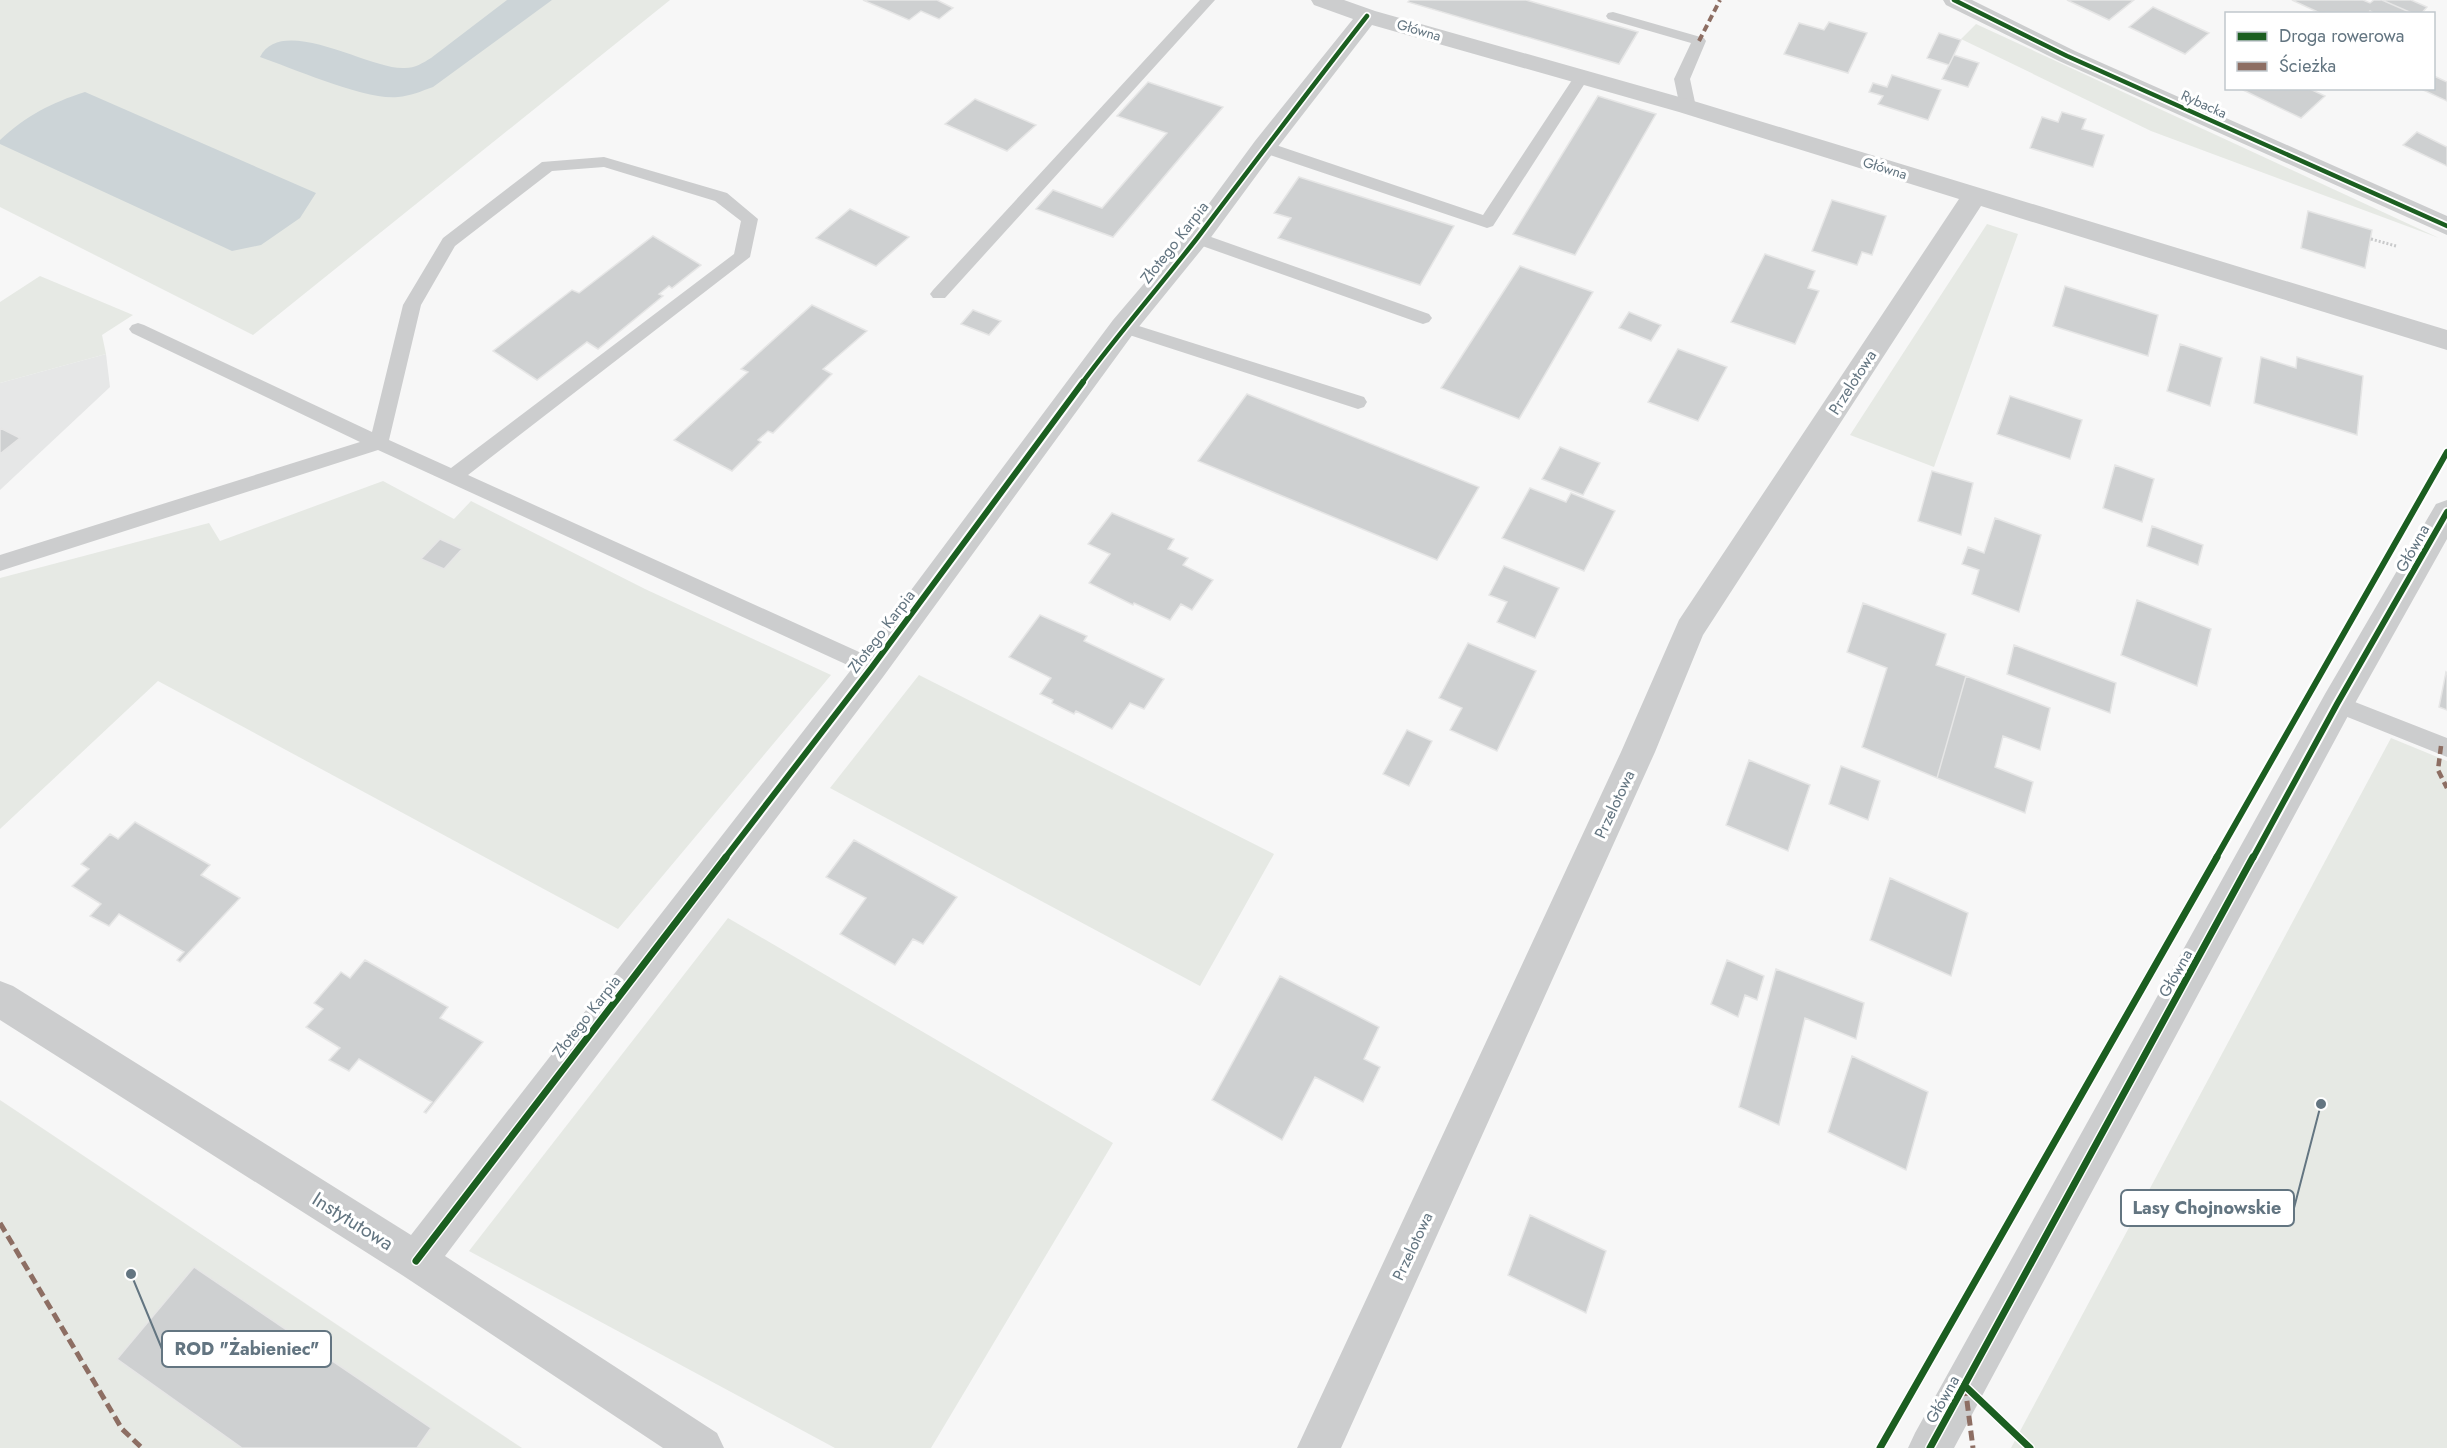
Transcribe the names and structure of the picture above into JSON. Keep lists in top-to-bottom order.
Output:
{
  "streets": {
    "street": [
      "Główna",
      "Rybacka",
      "Złotego Karpia",
      "Przelotowa",
      "Instytutowa"
    ]
  },
  "crossings": [
    ["Główna", "Złotego Karpia"],
    ["Główna", "Przelotowa"],
    ["Złotego Karpia", "Instytutowa"]
  ],
  "places": ["Lasy Chojnowskie", "ROD \"Żabieniec\""],
  "legend": ["Droga rowerowa", "Ścieżka"]
}
